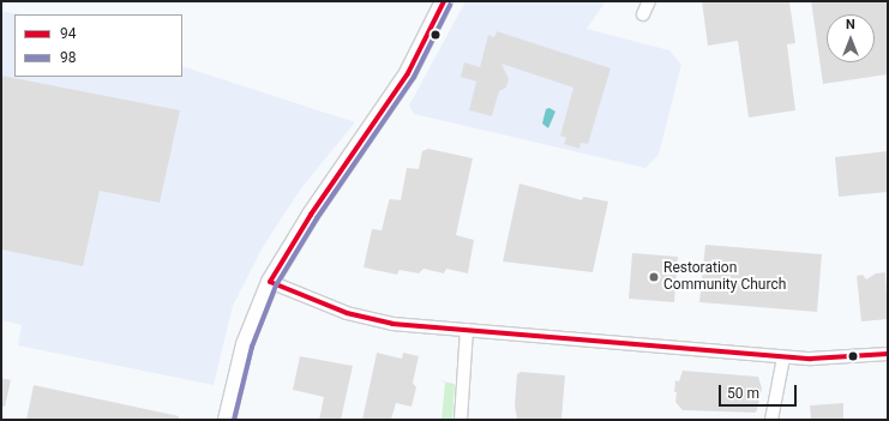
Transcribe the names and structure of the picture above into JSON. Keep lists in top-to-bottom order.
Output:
{
  "places": ["Restoration Community Church"],
  "lines": ["transit line 94", "transit line 98"],
  "legend": ["94", "98"],
  "scale_bar": "50 m",
  "north": "top"
}
